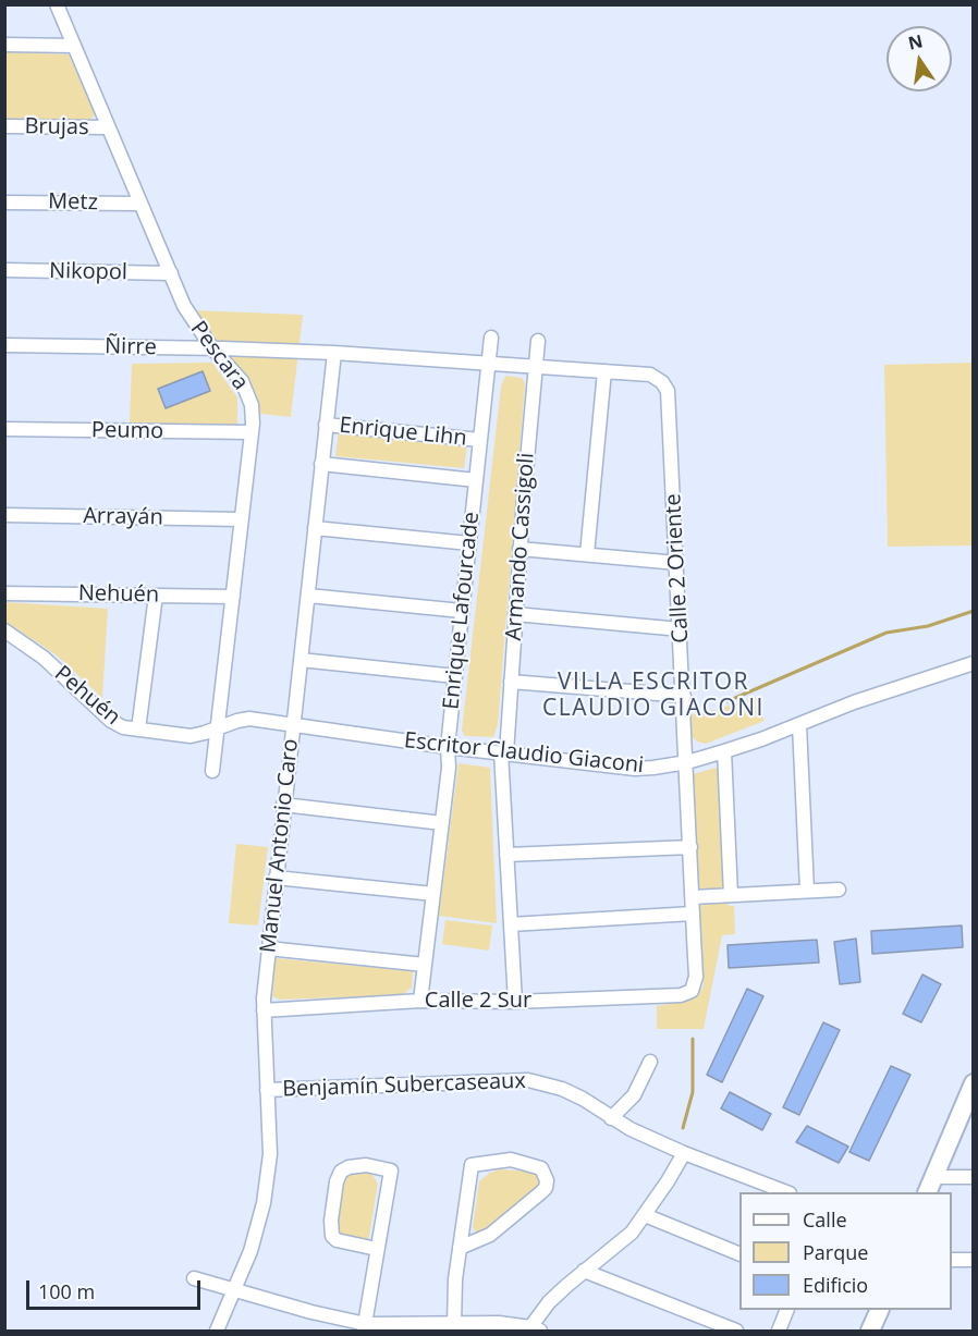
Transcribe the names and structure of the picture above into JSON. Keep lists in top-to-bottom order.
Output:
{
  "streets": {
    "street": [
      "Brujas",
      "Metz",
      "Nikopol",
      "Ñirre",
      "Pescara",
      "Peumo",
      "Enrique Lihn",
      "Arrayán",
      "Armando Cassigoli",
      "Calle 2 Oriente",
      "Nehuén",
      "Enrique Lafourcade",
      "Pehuén",
      "Escritor Claudio Giaconi",
      "Manuel Antonio Caro",
      "Calle 2 Sur",
      "Benjamín Subercaseaux"
    ]
  },
  "crossings": [
    ["Brujas", "Pescara"],
    ["Metz", "Pescara"],
    ["Nikopol", "Pescara"],
    ["Ñirre", "Pescara"],
    ["Ñirre", "Armando Cassigoli"],
    ["Ñirre", "Calle 2 Oriente"],
    ["Ñirre", "Enrique Lafourcade"],
    ["Ñirre", "Manuel Antonio Caro"],
    ["Pescara", "Peumo"],
    ["Pescara", "Arrayán"],
    ["Pescara", "Nehuén"],
    ["Pescara", "Pehuén"],
    ["Enrique Lihn", "Enrique Lafourcade"],
    ["Enrique Lihn", "Manuel Antonio Caro"],
    ["Armando Cassigoli", "Escritor Claudio Giaconi"],
    ["Armando Cassigoli", "Calle 2 Sur"],
    ["Calle 2 Oriente", "Escritor Claudio Giaconi"],
    ["Calle 2 Oriente", "Calle 2 Sur"],
    ["Enrique Lafourcade", "Escritor Claudio Giaconi"],
    ["Enrique Lafourcade", "Calle 2 Sur"],
    ["Pehuén", "Escritor Claudio Giaconi"],
    ["Pehuén", "Manuel Antonio Caro"],
    ["Escritor Claudio Giaconi", "Manuel Antonio Caro"],
    ["Manuel Antonio Caro", "Calle 2 Sur"],
    ["Manuel Antonio Caro", "Benjamín Subercaseaux"]
  ],
  "districts": ["VILLA ESCRITOR CLAUDIO GIACONI"],
  "legend": ["Calle", "Parque", "Edificio"],
  "scale_bar": "100 m",
  "north": "top"
}
